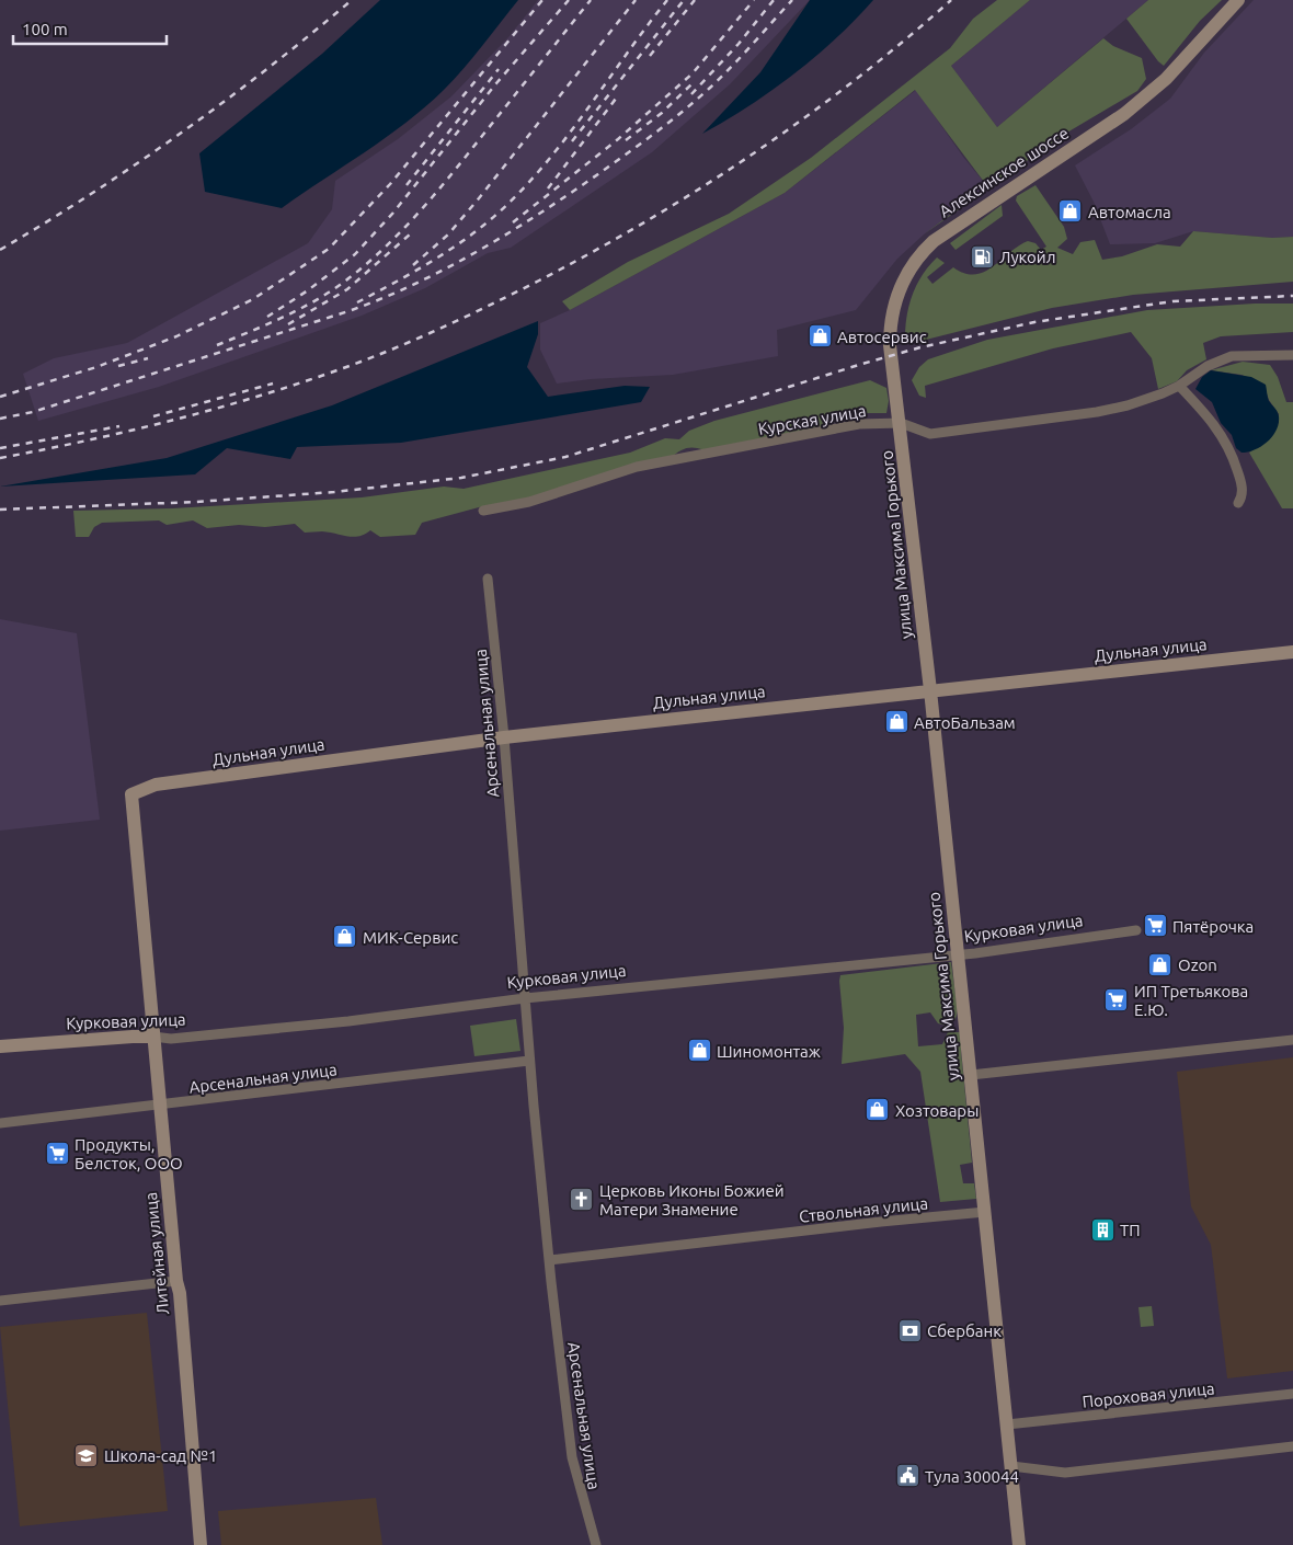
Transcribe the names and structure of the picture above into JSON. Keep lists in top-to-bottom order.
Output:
{
  "streets": {
    "street": [
      "Алексинское шоссе",
      "Курская улица",
      "улица Максима Горького",
      "Дульная улица",
      "Арсенальная улица",
      "Курковая улица",
      "Ствольная улица",
      "Литейная улица",
      "Пороховая улица"
    ]
  },
  "crossings": [
    ["Алексинское шоссе", "Курская улица"],
    ["Алексинское шоссе", "улица Максима Горького"],
    ["Курская улица", "улица Максима Горького"],
    ["улица Максима Горького", "Дульная улица"],
    ["улица Максима Горького", "Курковая улица"],
    ["улица Максима Горького", "Ствольная улица"],
    ["улица Максима Горького", "Пороховая улица"],
    ["Дульная улица", "Арсенальная улица"],
    ["Дульная улица", "Литейная улица"],
    ["Арсенальная улица", "Курковая улица"],
    ["Арсенальная улица", "Ствольная улица"],
    ["Арсенальная улица", "Литейная улица"],
    ["Курковая улица", "Литейная улица"]
  ],
  "places": {
    "shop": [
      "Автомасла",
      "Автосервис",
      "АвтоБальзам",
      "МИК-Сервис",
      "Ozon",
      "Шиномонтаж",
      "Хозтовары"
    ],
    "fuel station": ["Лукойл"],
    "supermarket": ["Пятёрочка", "ИП Третьякова Е.Ю.", "Продукты, Белсток, ООО"],
    "church": ["Церковь Иконы Божией Матери Знамение"],
    "building": ["ТП"],
    "bank": ["Сбербанк"],
    "school or university": ["Школа-сад №1"],
    "public building": ["Тула 300044"]
  },
  "scale_bar": "100 m"
}
